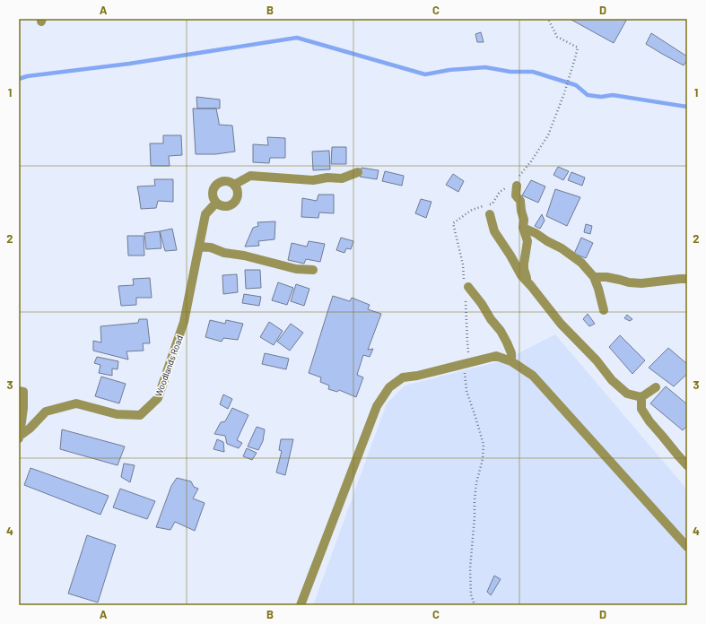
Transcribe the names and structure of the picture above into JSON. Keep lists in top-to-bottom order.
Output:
{
  "streets": {
    "street": ["Woodlands Road"]
  },
  "grid": {
    "columns": [
      "A",
      "B",
      "C",
      "D"
    ],
    "rows": [
      "1",
      "2",
      "3",
      "4"
    ]
  }
}
